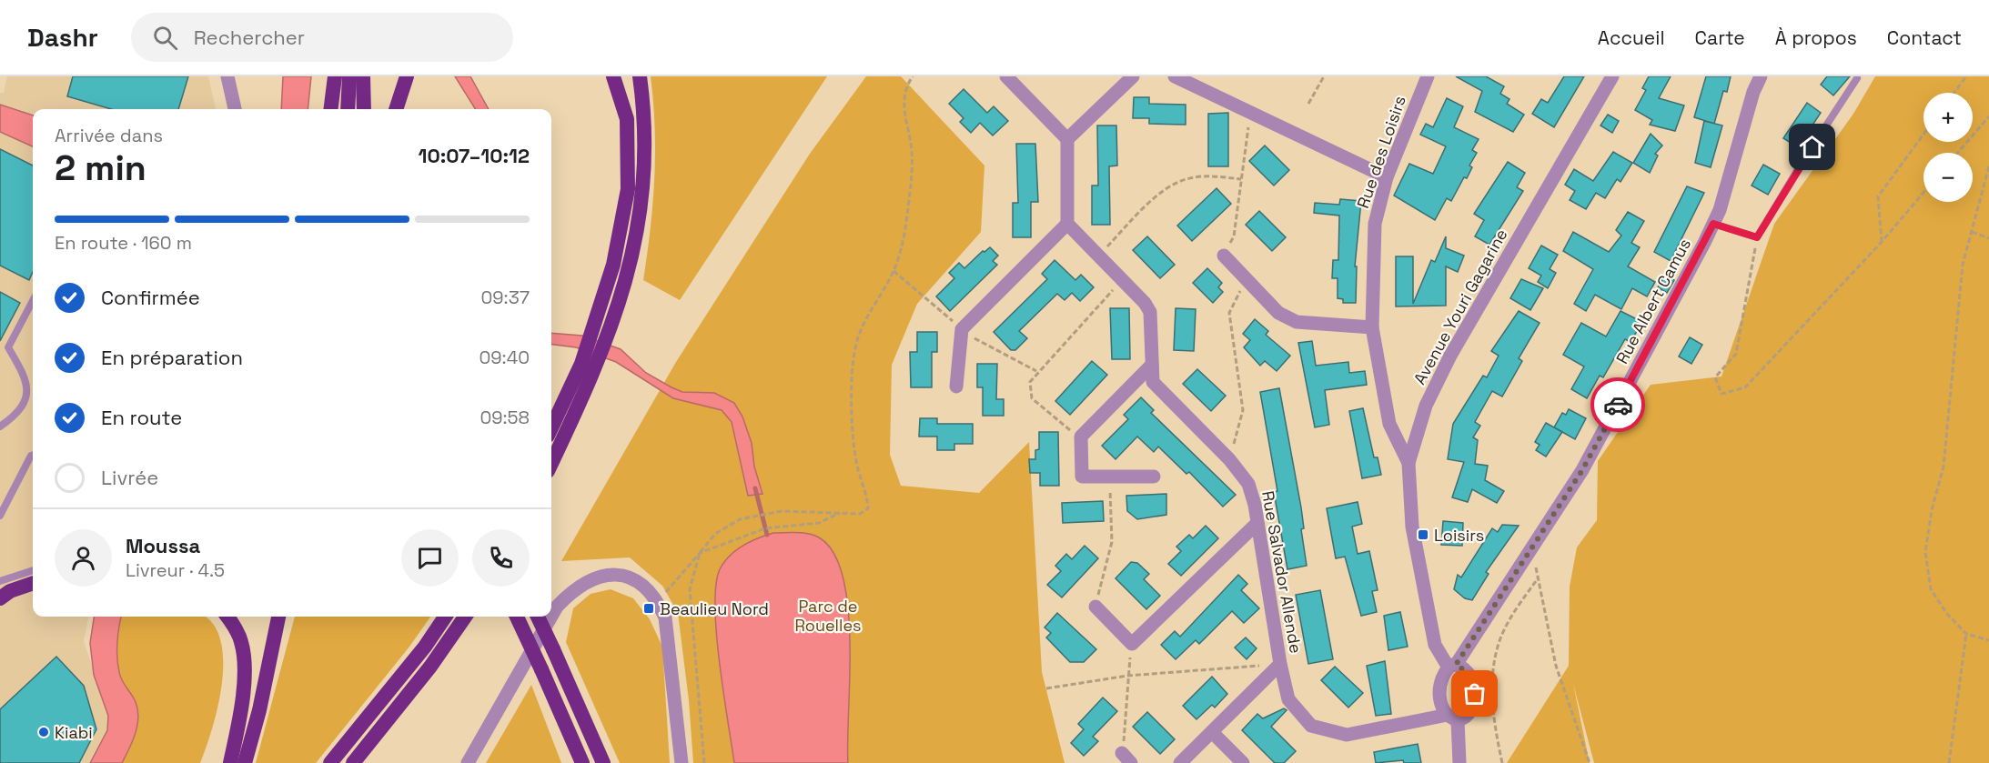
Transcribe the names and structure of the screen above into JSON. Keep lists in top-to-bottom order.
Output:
{
  "streets": {
    "street": [
      "Rue des Loisirs",
      "Rue Albert Camus",
      "Avenue Youri Gagarine",
      "Rue Salvador Allende"
    ]
  },
  "crossings": [
    ["Rue des Loisirs", "Avenue Youri Gagarine"],
    ["Rue Albert Camus", "Avenue Youri Gagarine"],
    ["Rue Albert Camus", "Rue Salvador Allende"],
    ["Avenue Youri Gagarine", "Rue Salvador Allende"]
  ],
  "parks": ["Parc de Rouelles"],
  "places": {
    "transit": ["Loisirs", "Beaulieu Nord"],
    "other": ["Kiabi"]
  },
  "page": {
    "header": "Dashr",
    "search": "Rechercher",
    "nav": [
      "Accueil",
      "Carte",
      "À propos",
      "Contact"
    ],
    "map_buttons": ["+", "−"],
    "heading": ["2 min", "Arrivée dans", "10:07–10:12"],
    "panel": ["Moussa", "Livreur · 4.5"],
    "bar": "En route · 160 m",
    "list": [
      ["Confirmée", "09:37"],
      ["En préparation", "09:40"],
      ["En route", "09:58"],
      "Livrée"
    ]
  }
}
